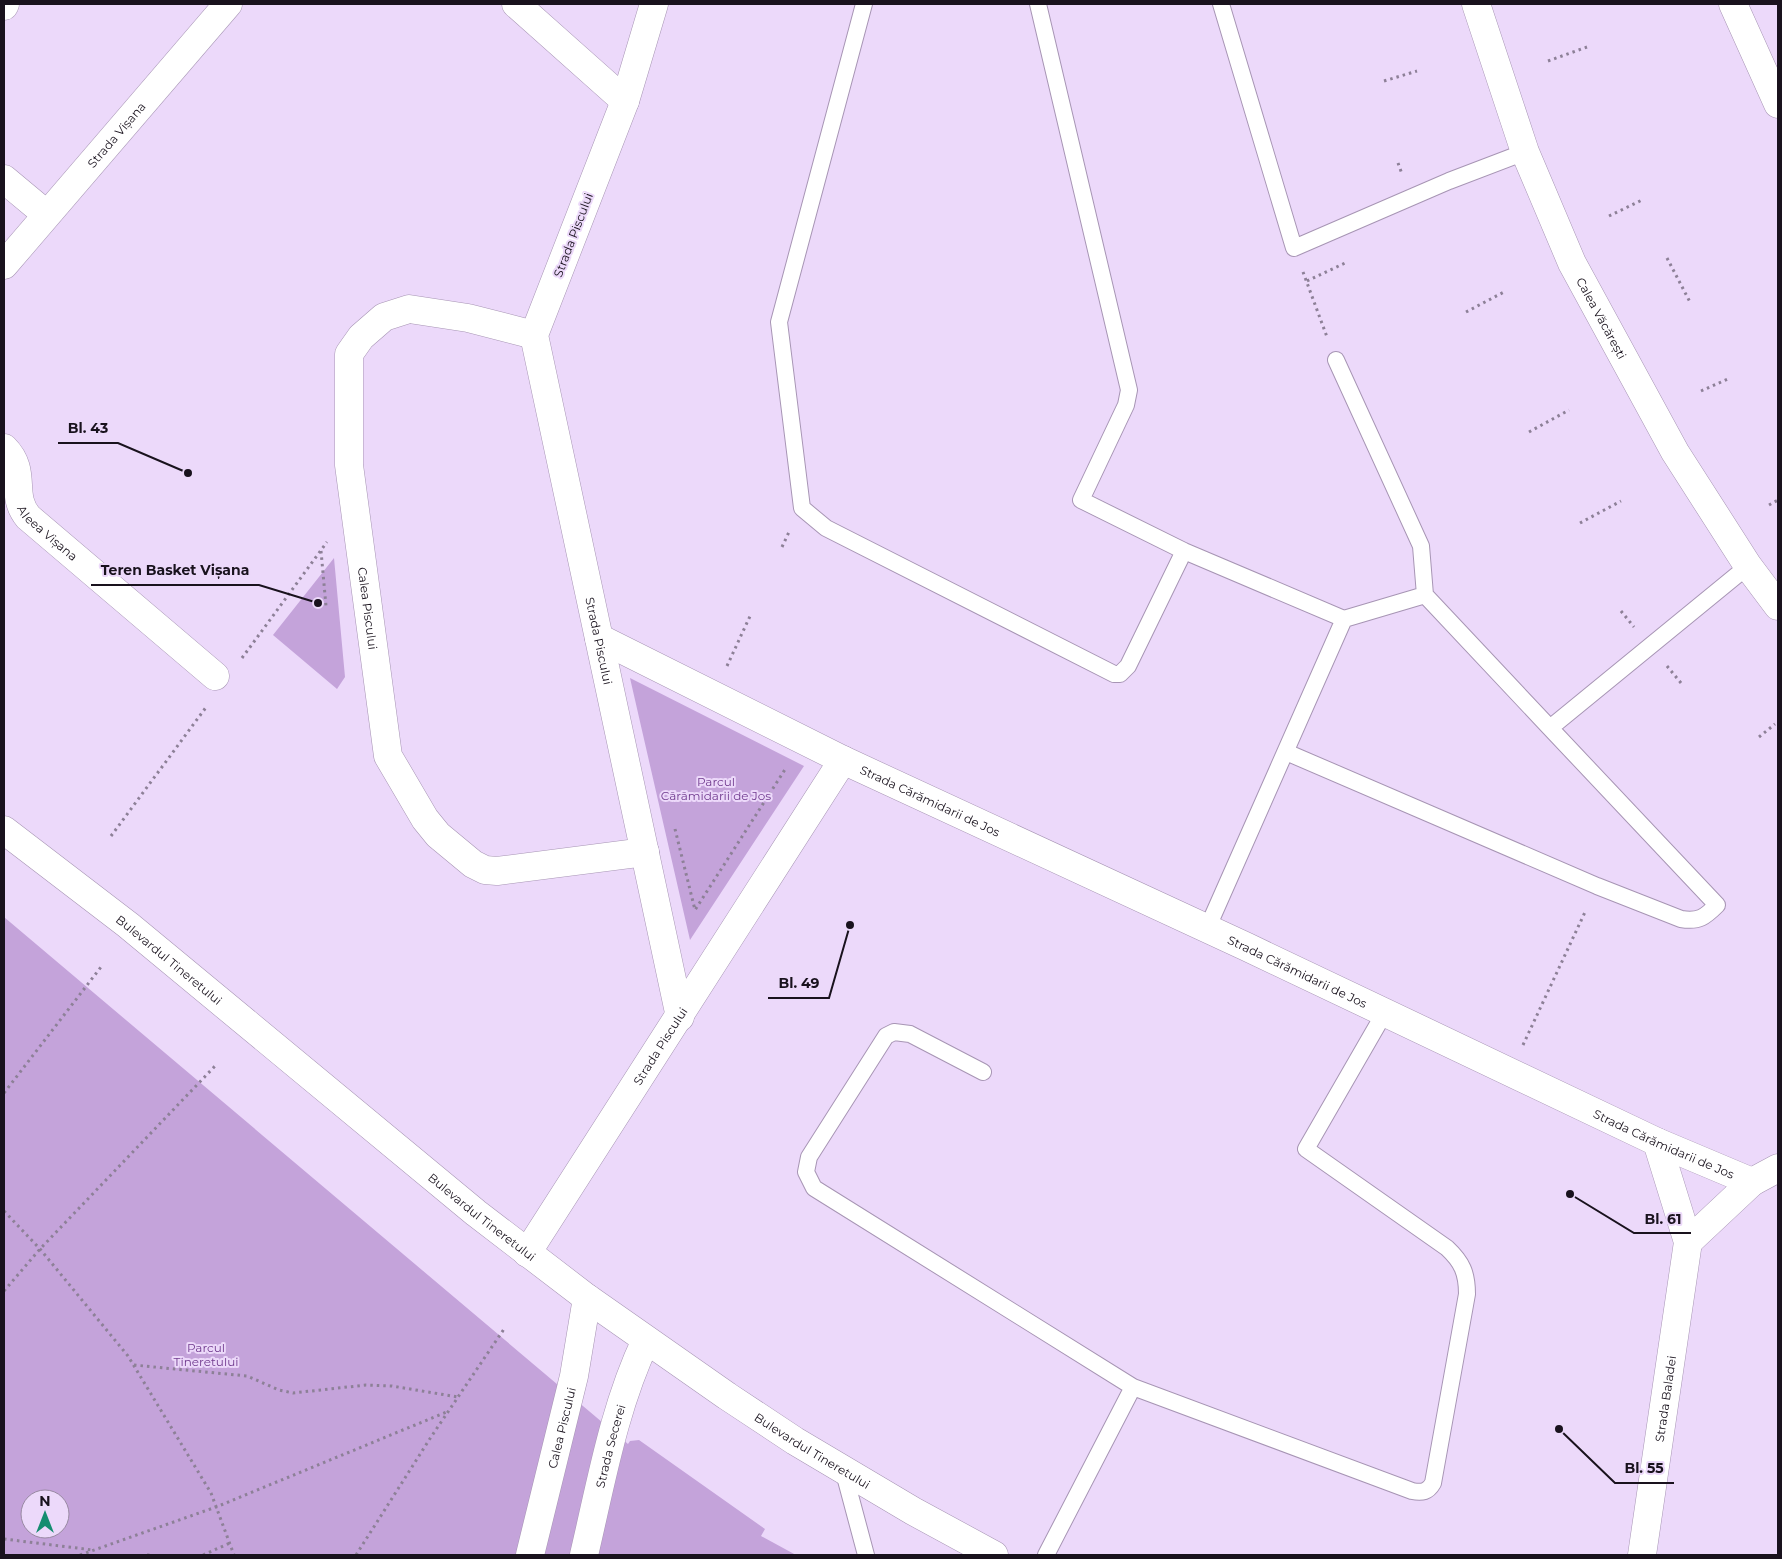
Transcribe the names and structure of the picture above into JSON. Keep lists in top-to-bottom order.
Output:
{
  "streets": {
    "street": [
      "Strada Vișana",
      "Strada Piscului",
      "Calea Văcărești",
      "Aleea Vișana",
      "Calea Piscului",
      "Strada Cărămidarii de Jos",
      "Bulevardul Tineretului",
      "Strada Baladei",
      "Strada Secerei"
    ]
  },
  "crossings": [
    ["Strada Piscului", "Calea Piscului"],
    ["Strada Piscului", "Strada Cărămidarii de Jos"],
    ["Strada Piscului", "Bulevardul Tineretului"],
    ["Calea Piscului", "Bulevardul Tineretului"],
    ["Strada Cărămidarii de Jos", "Strada Baladei"],
    ["Bulevardul Tineretului", "Strada Secerei"]
  ],
  "parks": ["Parcul Cărămidarii de Jos", "Parcul Tineretului"],
  "places": [
    "Bl. 43",
    "Teren Basket Vișana",
    "Bl. 49",
    "Bl. 61",
    "Bl. 55"
  ],
  "north": "top"
}
